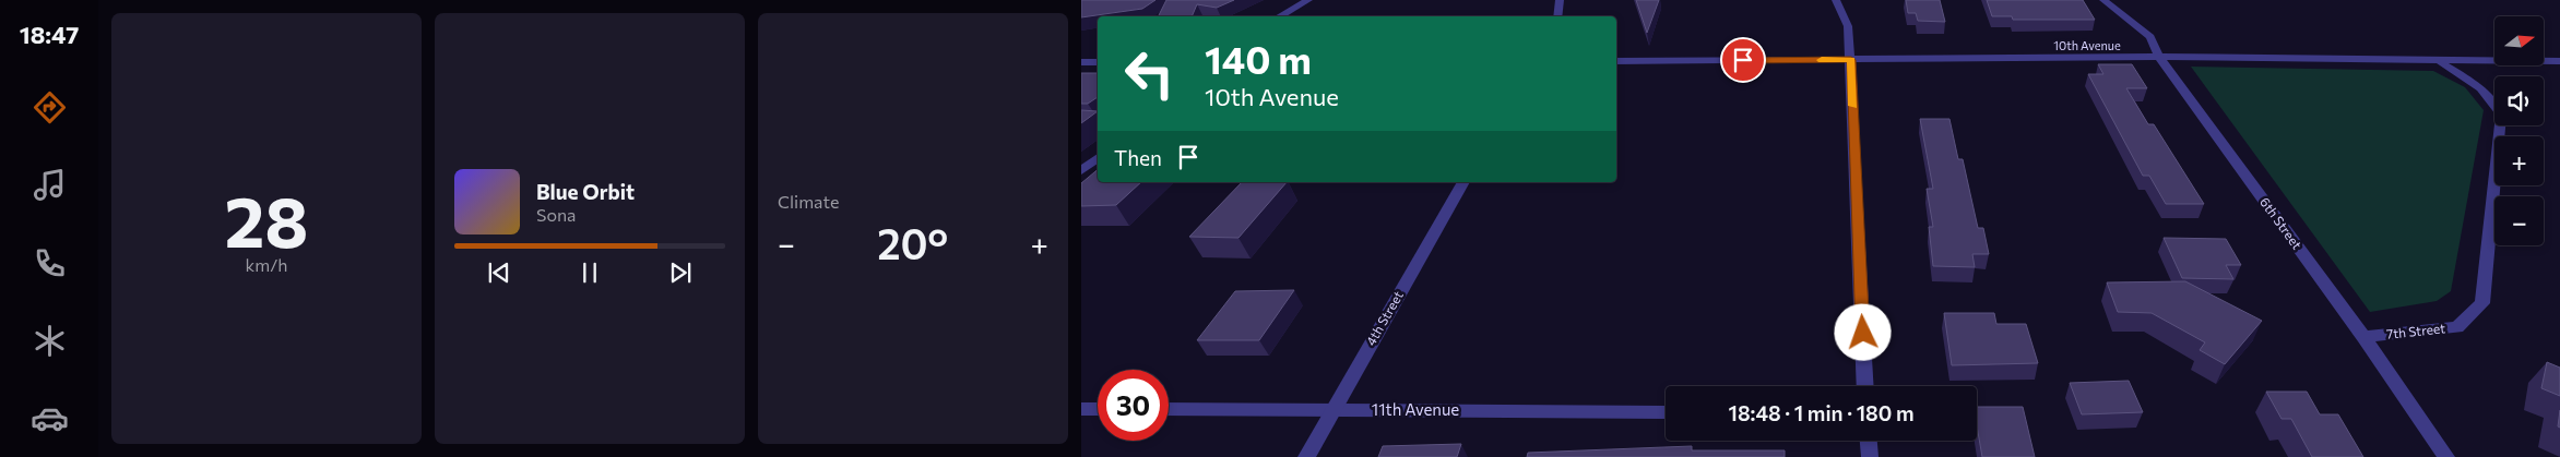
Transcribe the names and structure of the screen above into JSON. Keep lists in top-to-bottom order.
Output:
{
  "streets": {
    "street": [
      "10th Avenue",
      "6th Street",
      "4th Street",
      "7th Street",
      "11th Avenue"
    ]
  },
  "crossings": [
    ["10th Avenue", "6th Street"],
    ["10th Avenue", "7th Street"],
    ["6th Street", "7th Street"],
    ["4th Street", "11th Avenue"]
  ],
  "north": "right",
  "page": {
    "tabs": "18:47",
    "tile": [
      ["28", "km/h"],
      "Climate"
    ],
    "map_buttons": ["+", "−"],
    "turn": ["140 m", "10th Avenue"],
    "then": "Then",
    "song": ["Blue Orbit", "Sona"],
    "heat": ["−", "20°", "+"],
    "limit": "30",
    "trip": "18:48 · 1 min · 180 m"
  }
}
